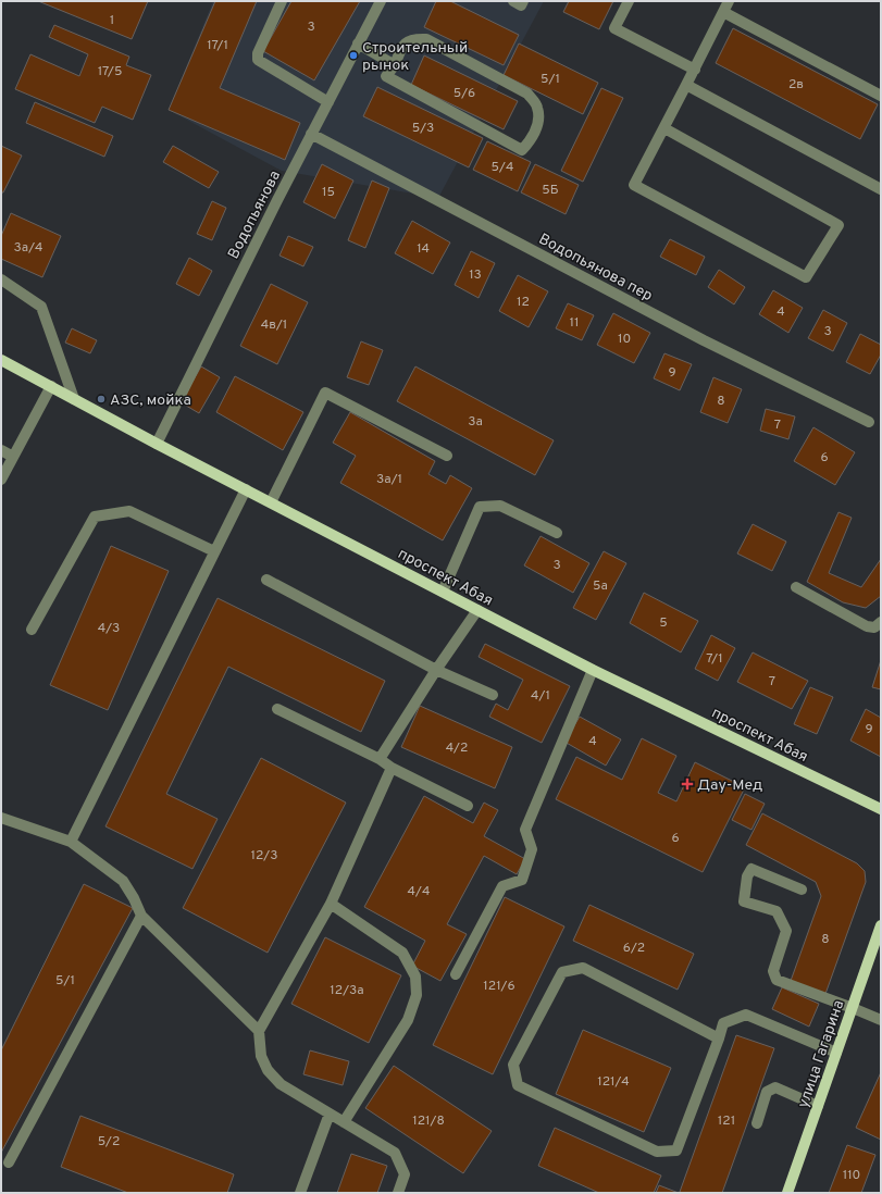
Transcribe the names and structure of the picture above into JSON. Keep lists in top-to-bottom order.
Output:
{
  "streets": {
    "main road": ["проспект Абая", "улица Гагарина"],
    "street": ["Водопьянова", "Водопьянова пер"]
  },
  "crossings": [
    ["Водопьянова", "Водопьянова пер"],
    ["Водопьянова", "проспект Абая"]
  ],
  "places": {
    "other": ["Строительный рынок", "АЗС, мойка"],
    "health": ["Дау-Мед"]
  },
  "house_numbers": [
    "1",
    "3",
    "17/1",
    "17/5",
    "5/1",
    "2в",
    "5/6",
    "5/3",
    "5/4",
    "5Б",
    "15",
    "3а/4",
    "14",
    "13",
    "12",
    "4",
    "11",
    "4в/1",
    "3",
    "10",
    "9",
    "8",
    "3а",
    "7",
    "6",
    "3а/1",
    "3",
    "5а",
    "5",
    "4/3",
    "7/1",
    "7",
    "4/1",
    "9",
    "4",
    "4/2",
    "6",
    "12/3",
    "4/4",
    "8",
    "6/2",
    "5/1",
    "121/6",
    "12/3а",
    "121/4",
    "121/8",
    "121",
    "5/2",
    "110"
  ]
}
